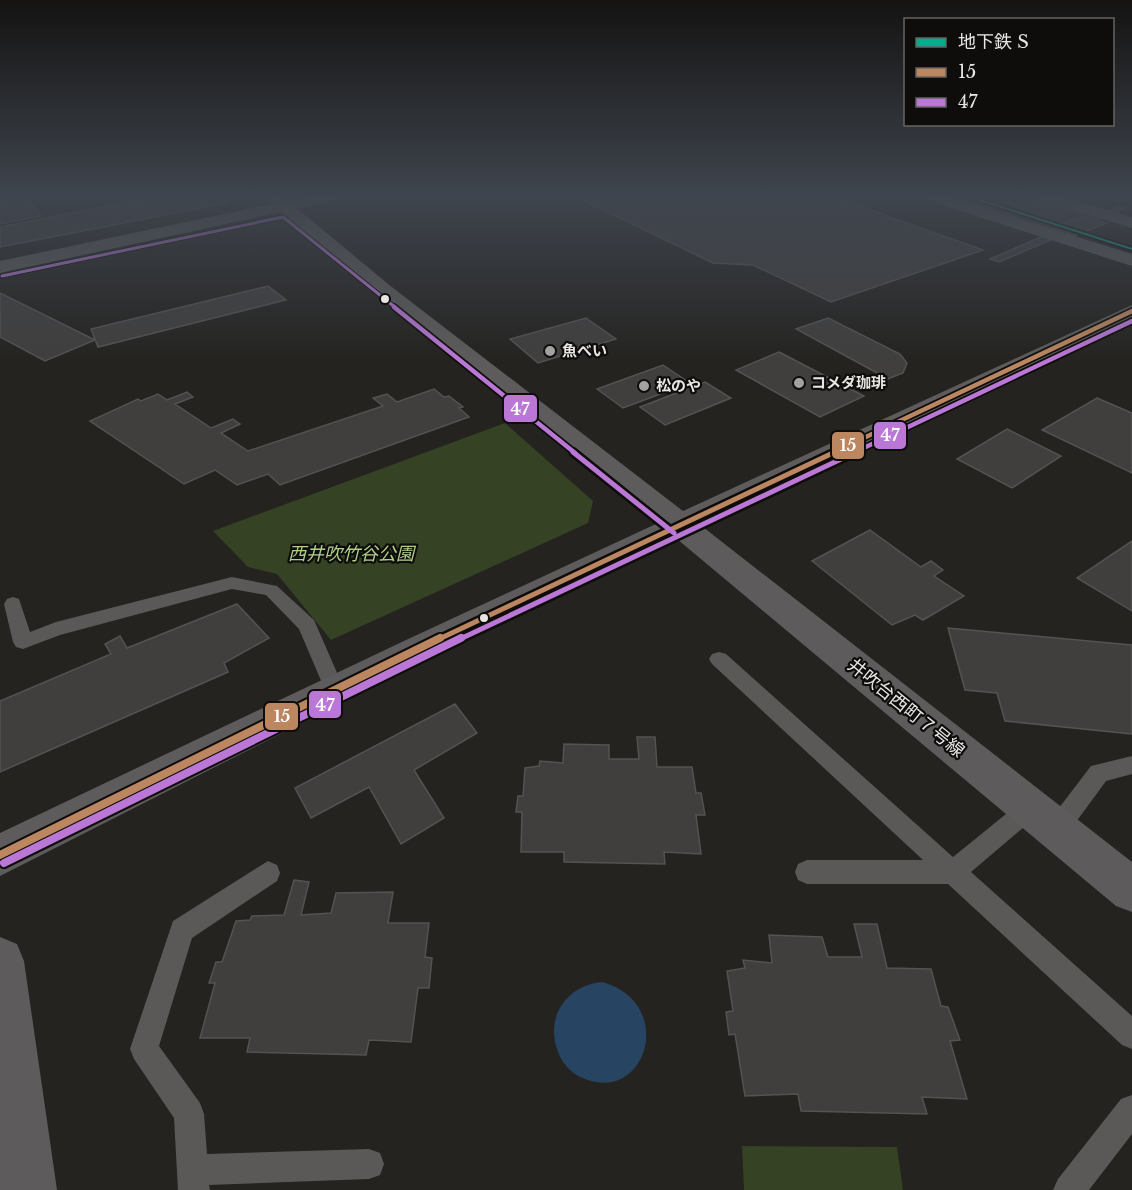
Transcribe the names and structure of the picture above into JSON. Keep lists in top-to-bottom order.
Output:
{
  "streets": {
    "street": ["井吹台西町７号線"]
  },
  "parks": ["西井吹竹谷公園"],
  "places": ["魚べい", "コメダ珈琲", "松のや"],
  "lines": ["transit line 47", "transit line 15"],
  "legend": ["地下鉄 S", "15", "47"]
}
